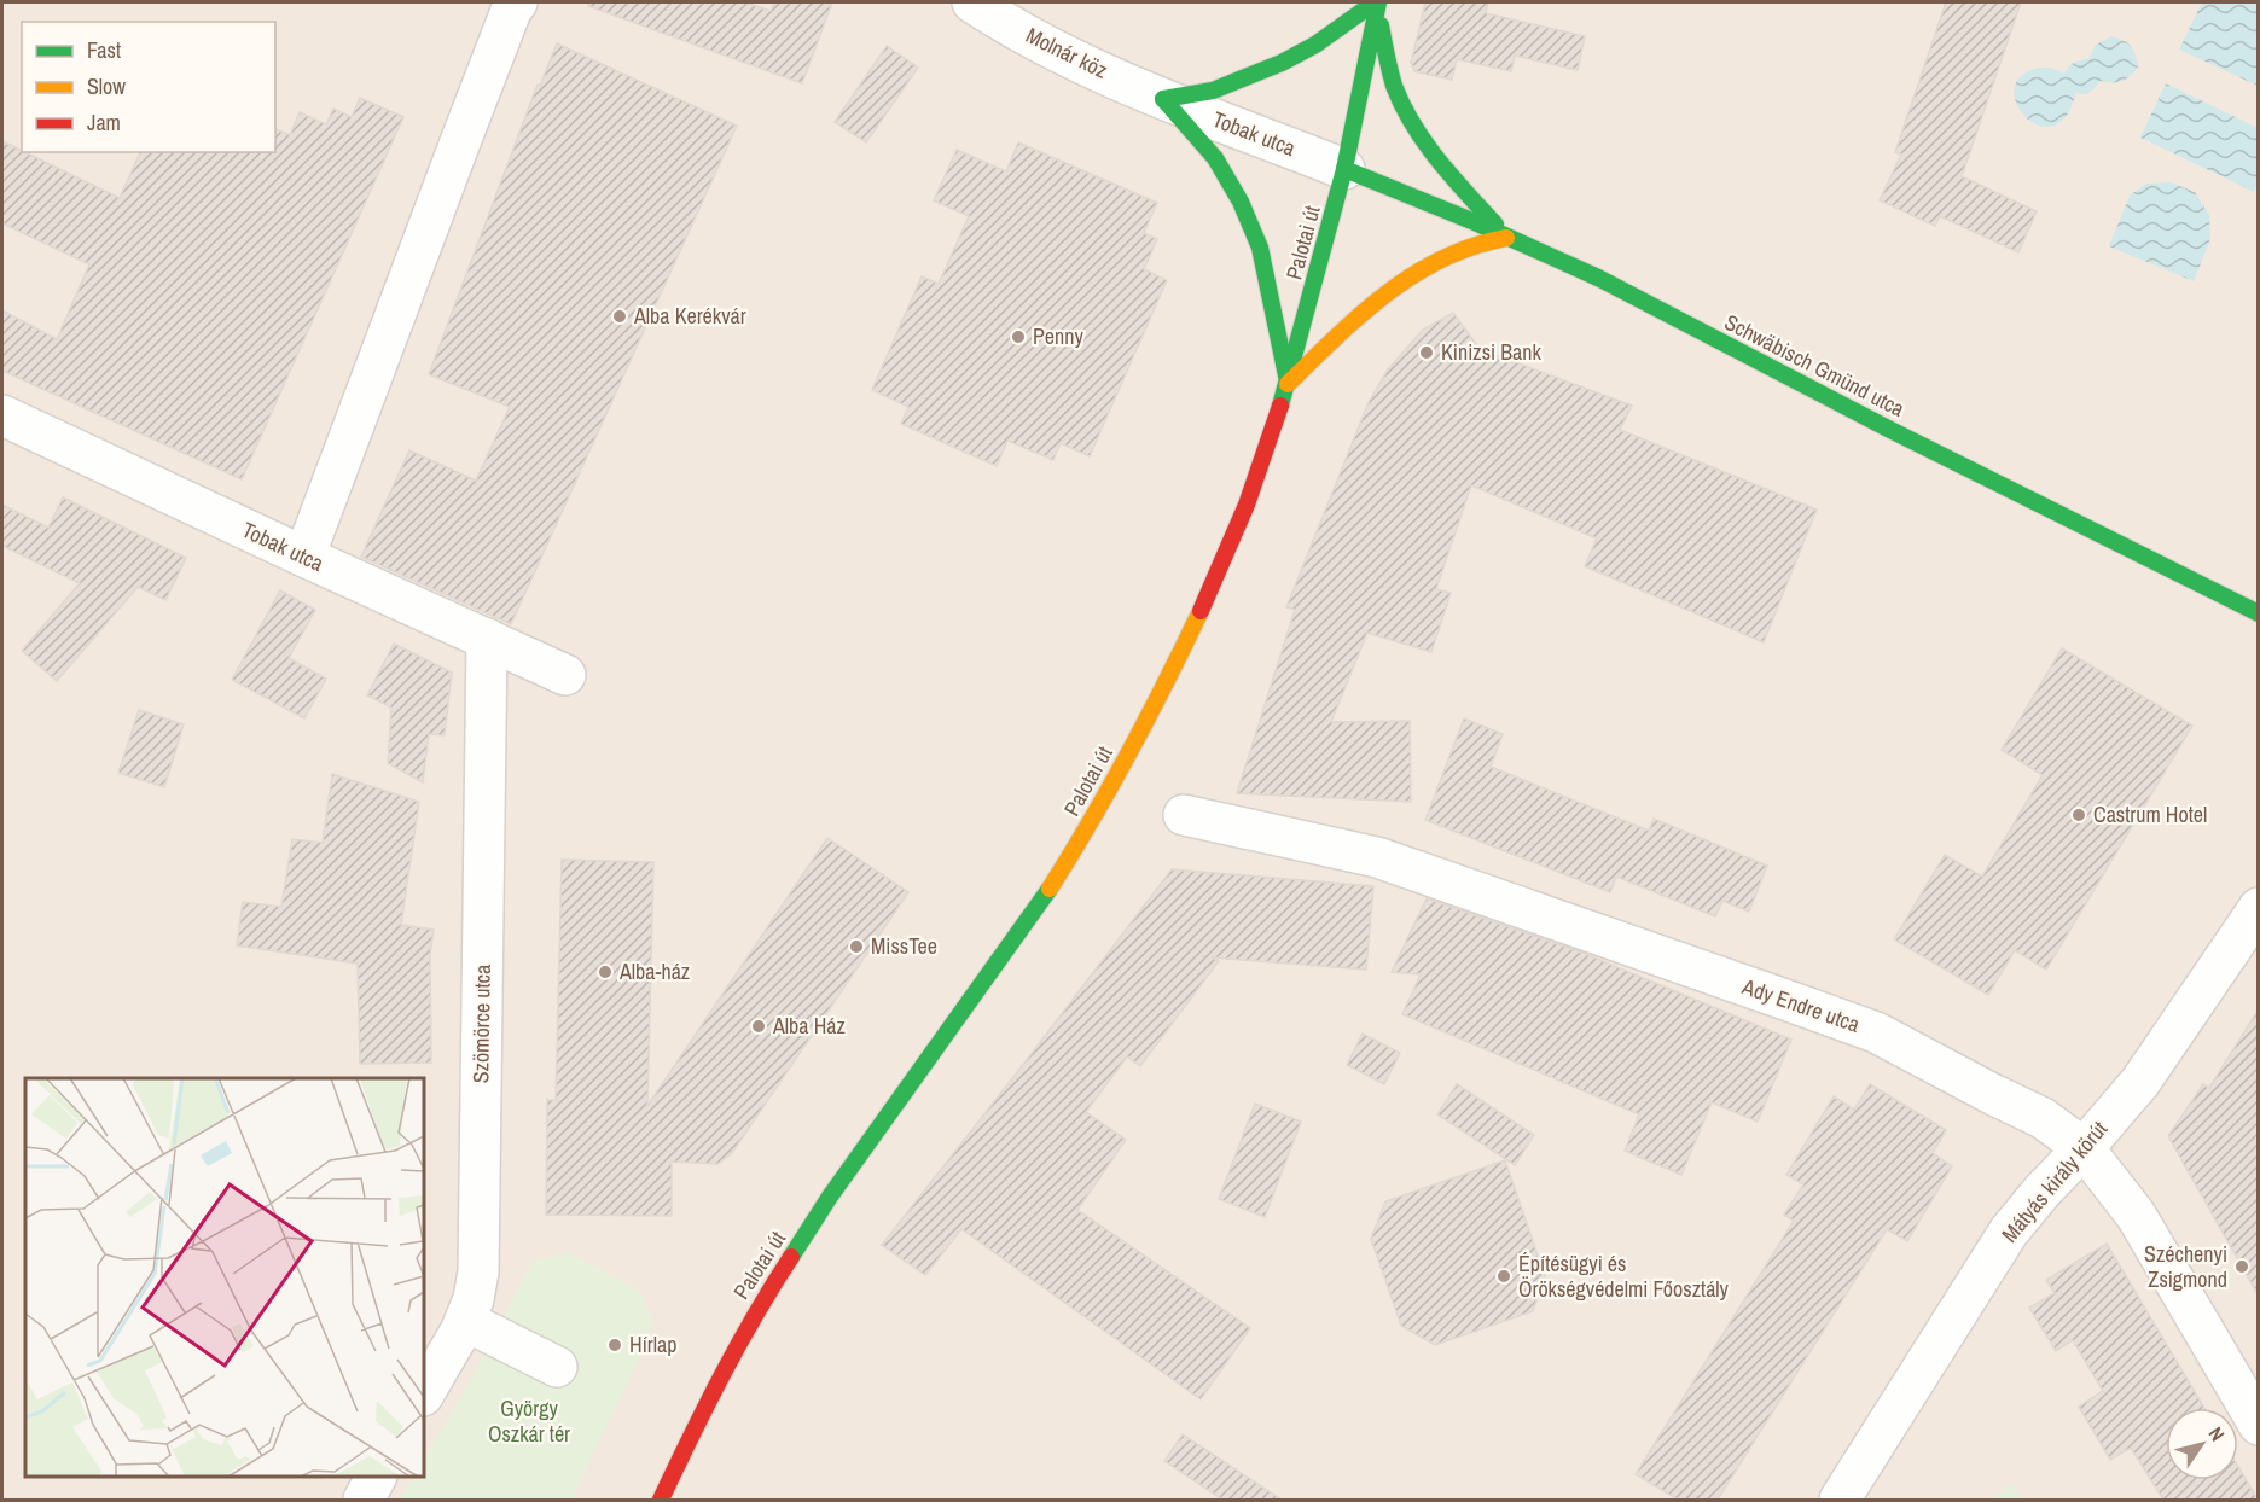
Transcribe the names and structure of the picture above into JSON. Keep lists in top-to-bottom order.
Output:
{
  "streets": {
    "main road": ["Palotai út", "Schwäbisch Gmünd utca"],
    "street": [
      "Molnár köz",
      "Tobak utca",
      "Ady Endre utca",
      "Szömörce utca",
      "Mátyás király körút"
    ]
  },
  "crossings": [
    ["Molnár köz", "Tobak utca"],
    ["Tobak utca", "Palotai út"],
    ["Tobak utca", "Schwäbisch Gmünd utca"],
    ["Tobak utca", "Szömörce utca"],
    ["Palotai út", "Schwäbisch Gmünd utca"],
    ["Ady Endre utca", "Mátyás király körút"]
  ],
  "parks": ["György Oszkár tér"],
  "places": [
    "Alba Kerékvár",
    "Penny",
    "Kinizsi Bank",
    "Castrum Hotel",
    "MissTee",
    "Alba-ház",
    "Alba Ház",
    "Széchenyi Zsigmond",
    "Építésügyi és Örökségvédelmi Főosztály",
    "Hírlap"
  ],
  "legend": ["Fast", "Slow", "Jam"],
  "north": "top right"
}
